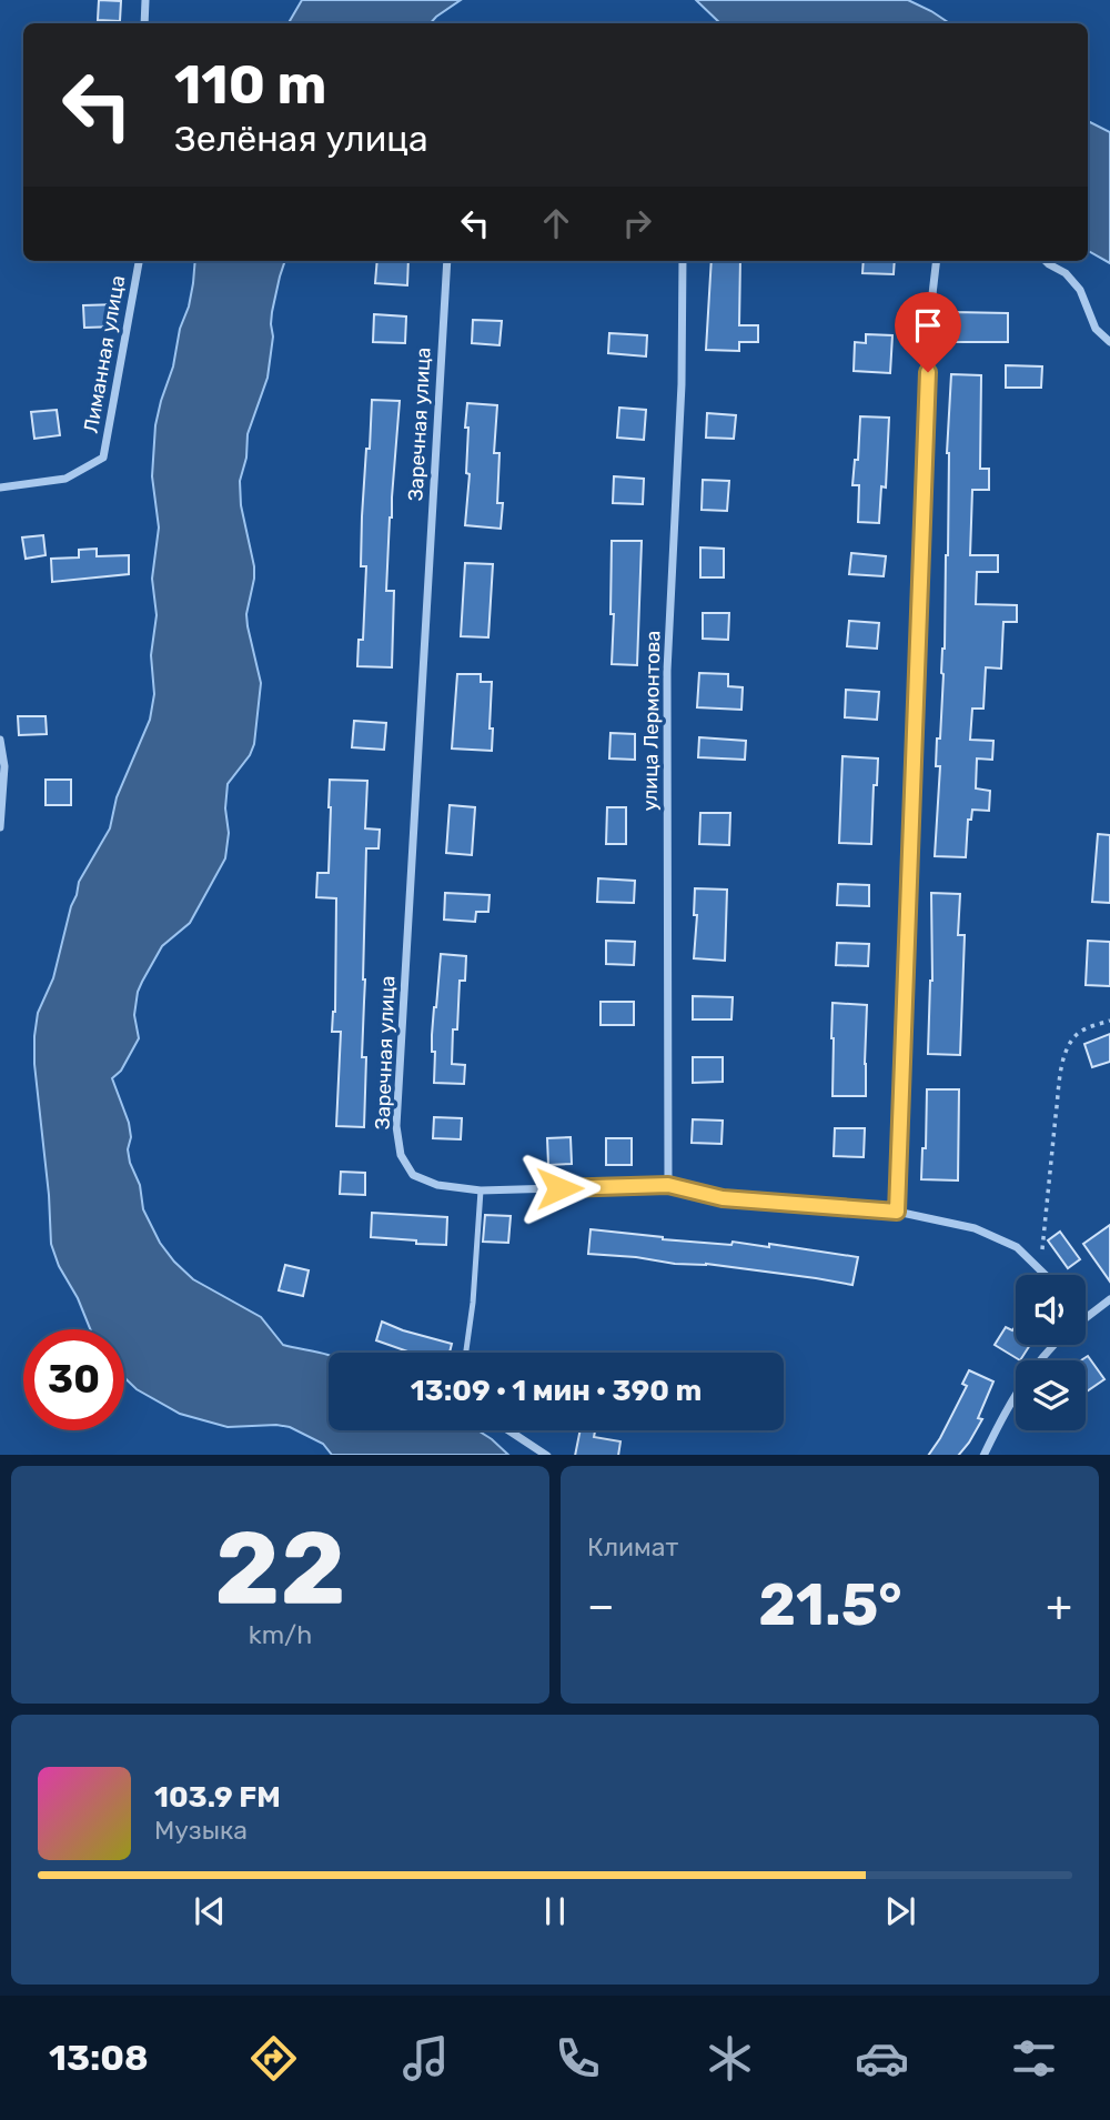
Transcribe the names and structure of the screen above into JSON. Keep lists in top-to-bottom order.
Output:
{
  "streets": {
    "street": ["Лиманная улица", "Заречная улица", "улица Лермонтова"]
  },
  "crossings": [
    ["Заречная улица", "улица Лермонтова"]
  ],
  "page": {
    "turn": ["110 m", "Зелёная улица"],
    "limit": "30",
    "trip": "13:09 · 1 мин · 390 m",
    "tile": [
      ["22", "km/h"],
      "Климат"
    ],
    "heat": ["−", "21.5°", "+"],
    "song": ["103.9 FM", "Музыка"],
    "tabs": "13:08"
  }
}
